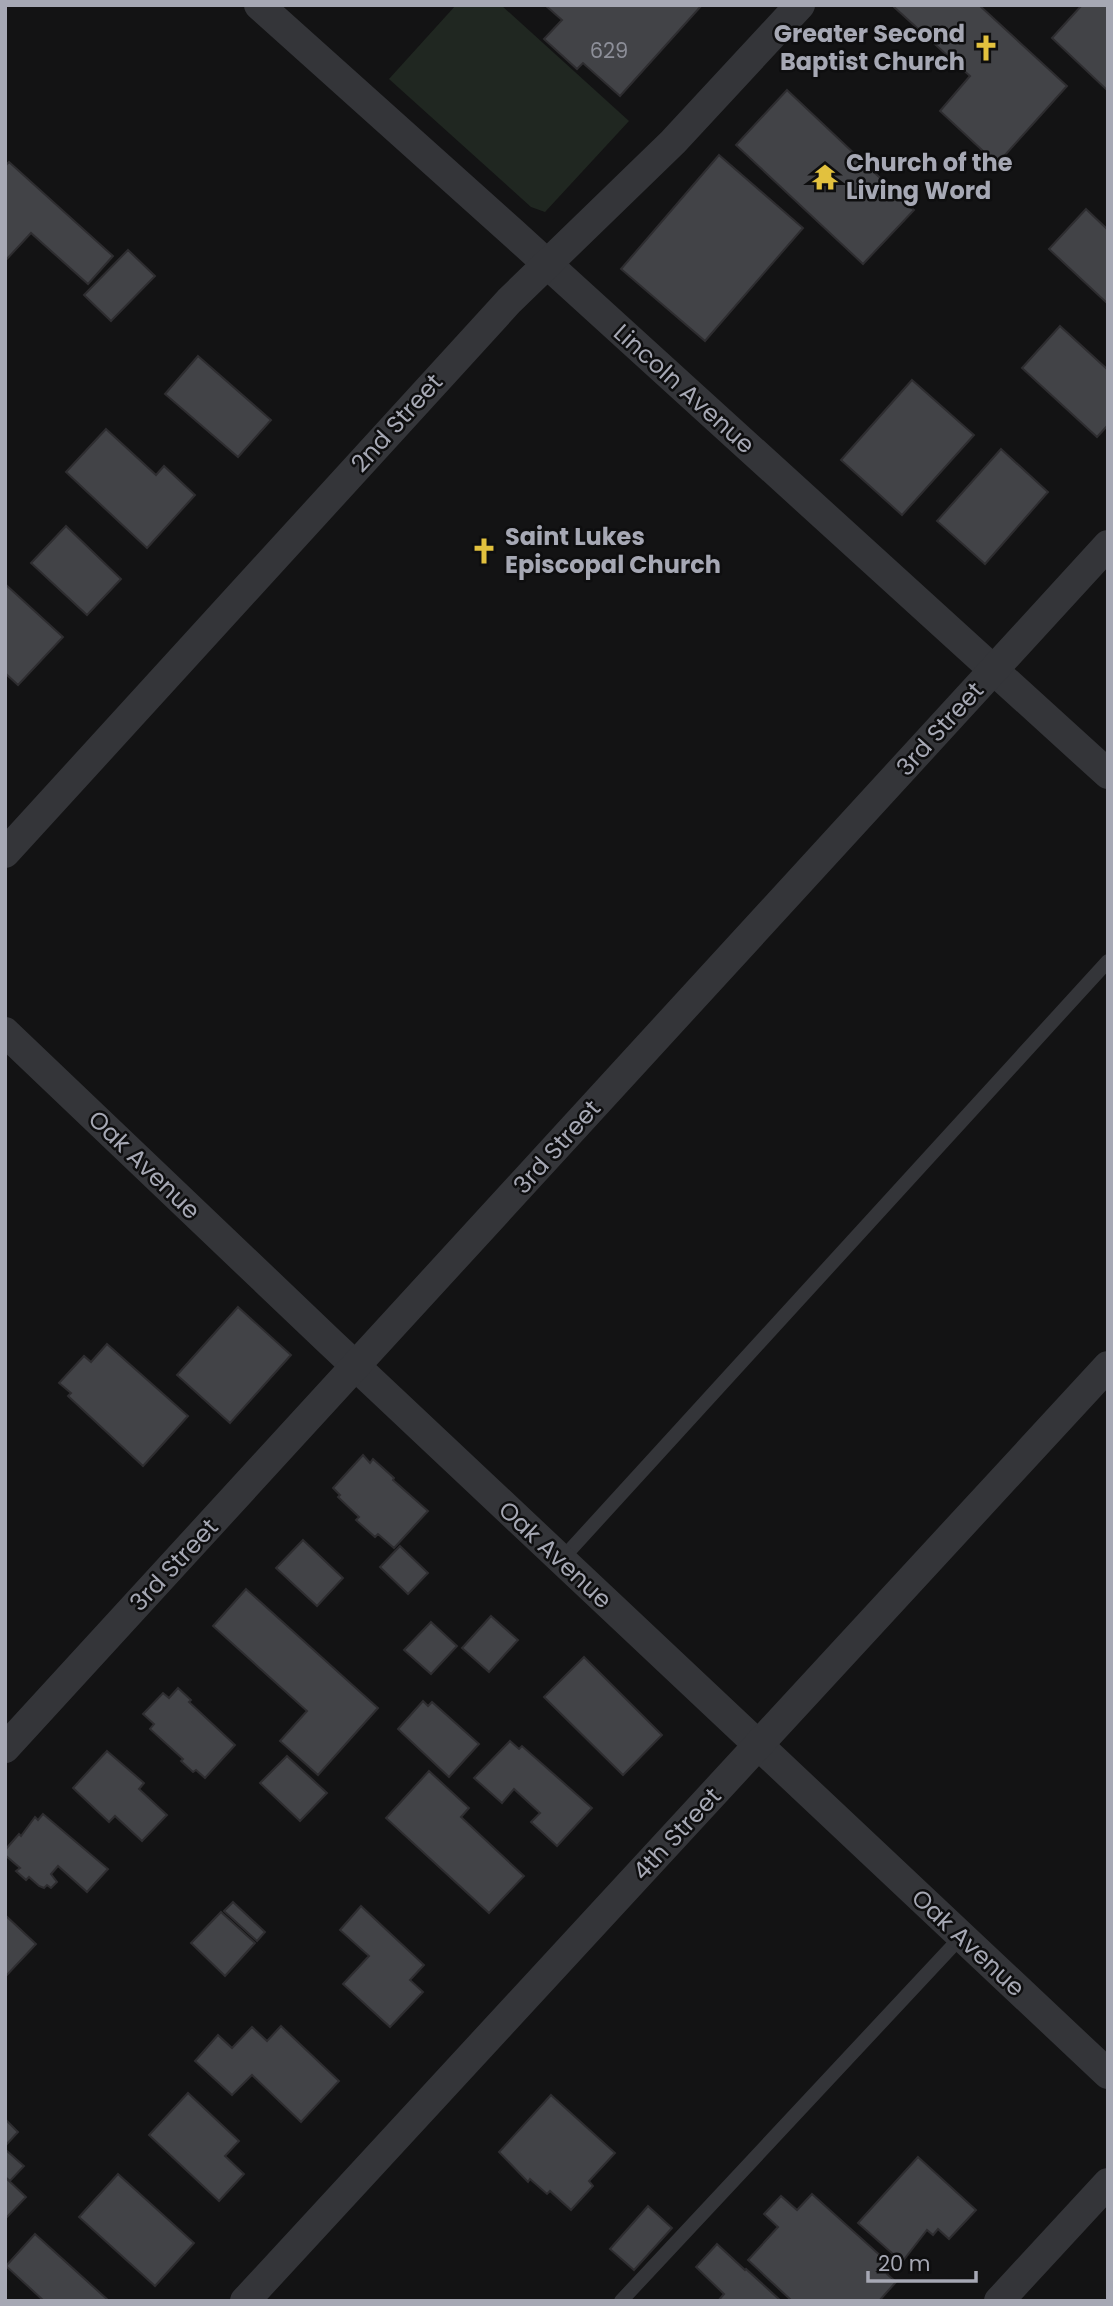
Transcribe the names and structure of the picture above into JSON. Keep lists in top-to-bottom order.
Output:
{
  "streets": {
    "street": [
      "Lincoln Avenue",
      "2nd Street",
      "3rd Street",
      "Oak Avenue",
      "4th Street"
    ]
  },
  "crossings": [
    ["Lincoln Avenue", "2nd Street"],
    ["Lincoln Avenue", "3rd Street"],
    ["3rd Street", "Oak Avenue"],
    ["Oak Avenue", "4th Street"]
  ],
  "places": {
    "church": ["Greater Second Baptist Church", "Saint Lukes Episcopal Church"],
    "temple": ["Church of the Living Word"]
  },
  "house_numbers": ["629"],
  "scale_bar": "20 m"
}
